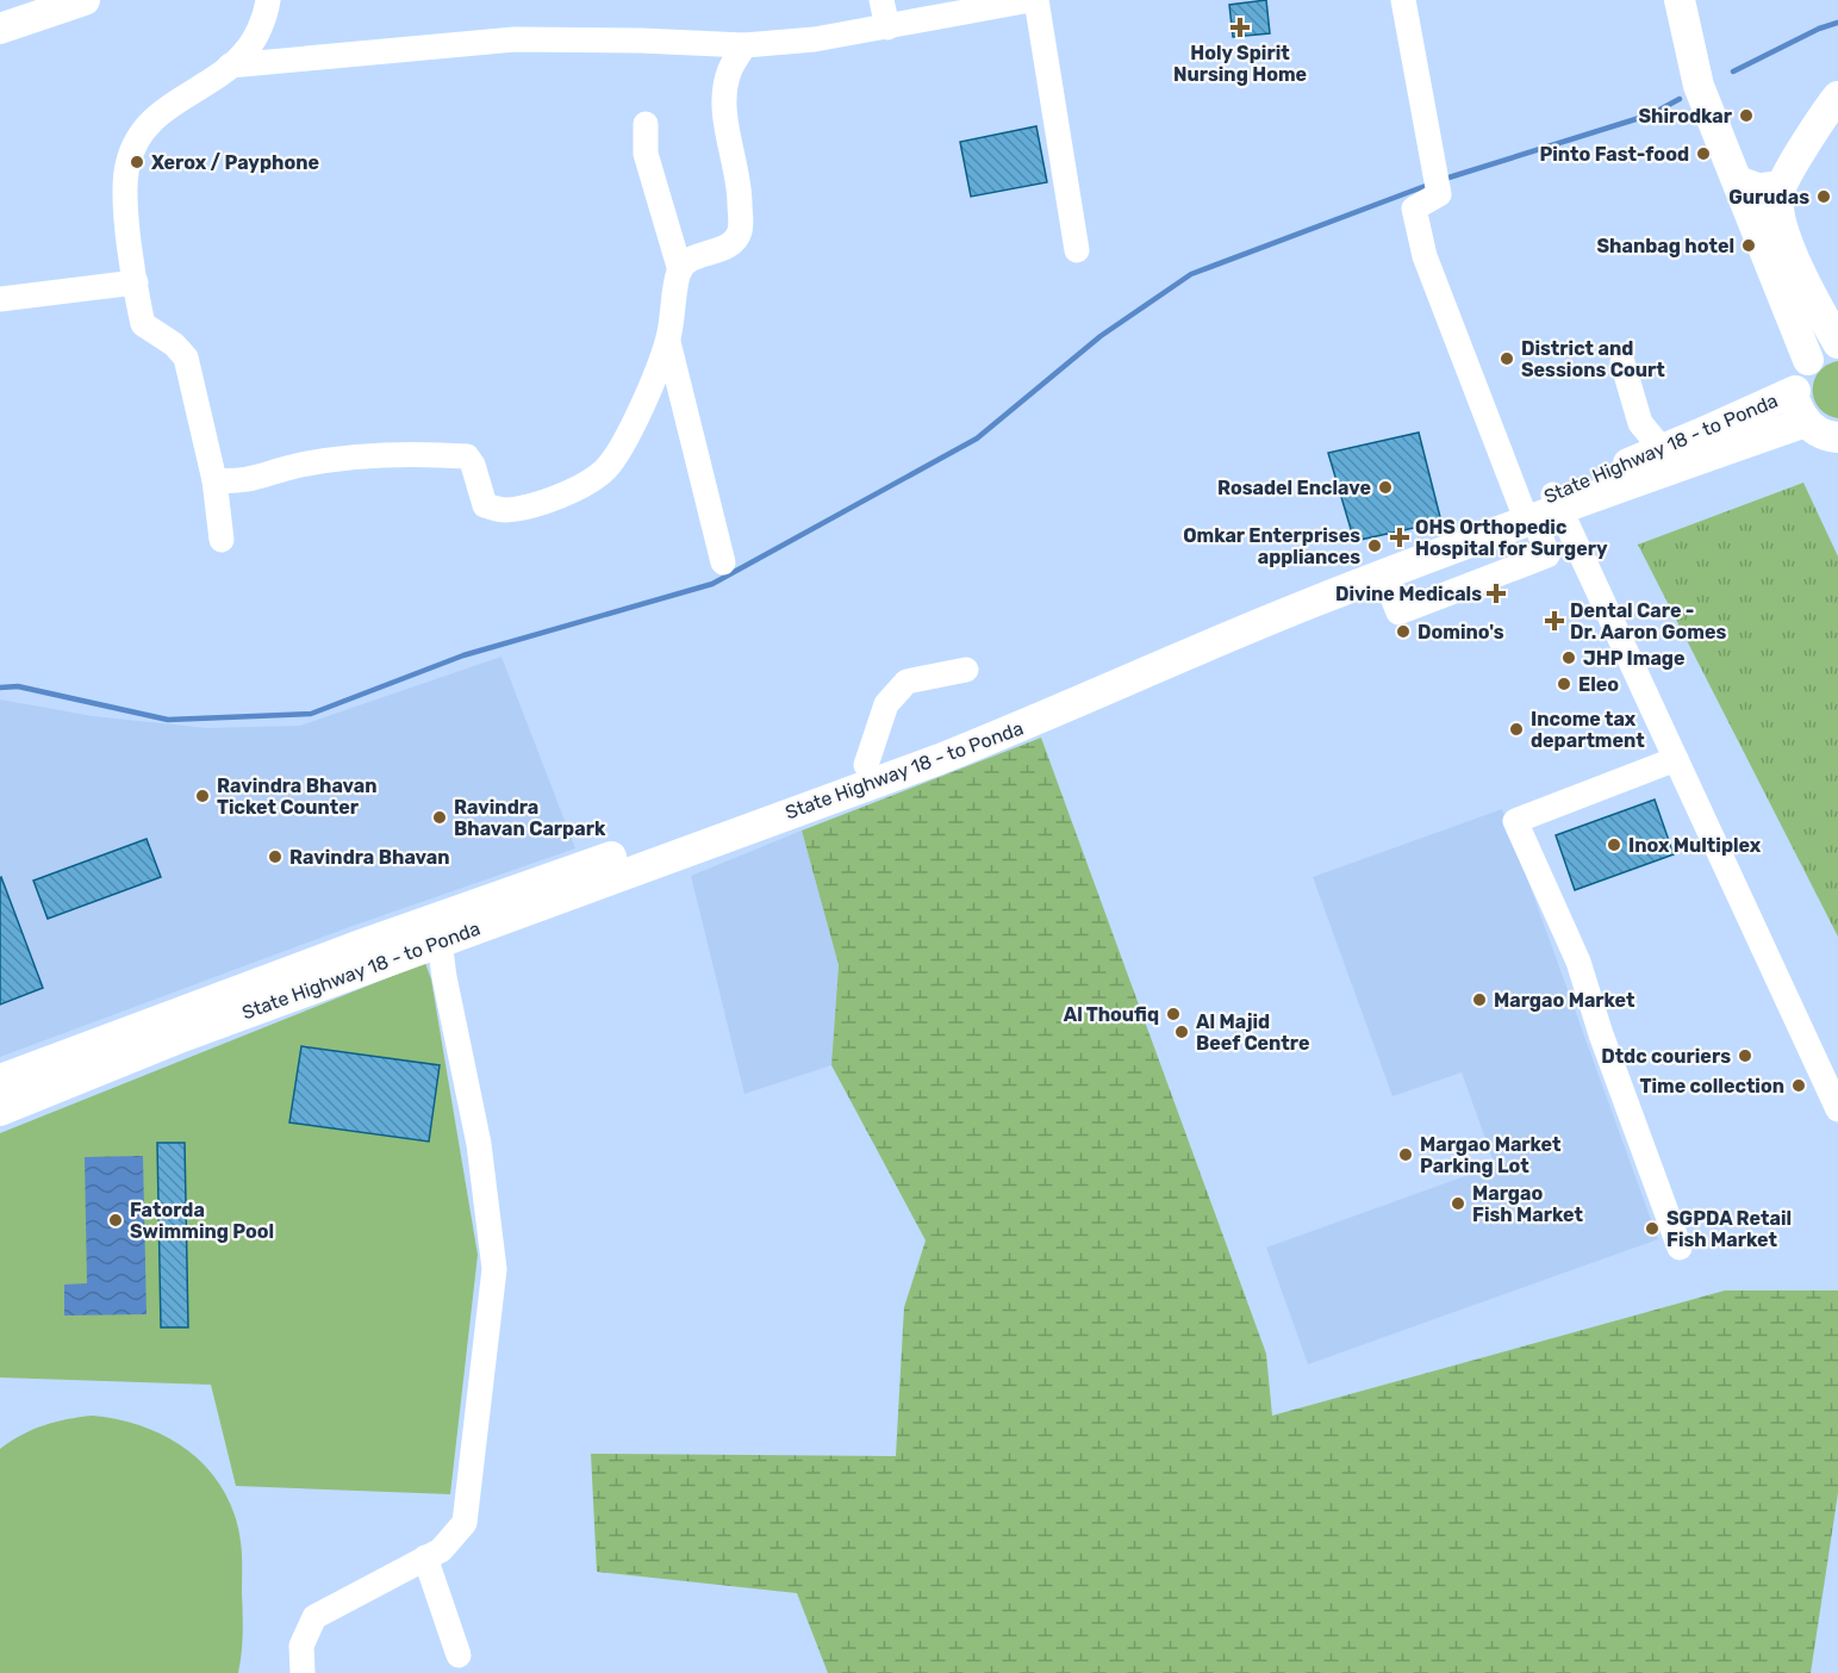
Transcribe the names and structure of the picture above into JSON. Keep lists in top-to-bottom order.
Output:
{
  "streets": {
    "main road": ["State Highway 18 - to Ponda"]
  },
  "places": {
    "health": [
      "Holy Spirit Nursing Home",
      "OHS Orthopedic Hospital for Surgery",
      "Divine Medicals",
      "Dental Care - Dr. Aaron Gomes"
    ],
    "other": [
      "Shirodkar",
      "Pinto Fast-food",
      "Xerox / Payphone",
      "Gurudas",
      "Shanbag hotel",
      "District and Sessions Court",
      "Rosadel Enclave",
      "Omkar Enterprises appliances",
      "Domino's",
      "JHP Image",
      "Eleo",
      "Income tax department",
      "Ravindra Bhavan Ticket Counter",
      "Ravindra Bhavan Carpark",
      "Inox Multiplex",
      "Ravindra Bhavan",
      "Margao Market",
      "Al Thoufiq",
      "Al Majid Beef Centre",
      "Dtdc couriers",
      "Time collection",
      "Margao Market Parking Lot",
      "Margao Fish Market",
      "Fatorda Swimming Pool",
      "SGPDA Retail Fish Market"
    ]
  }
}
